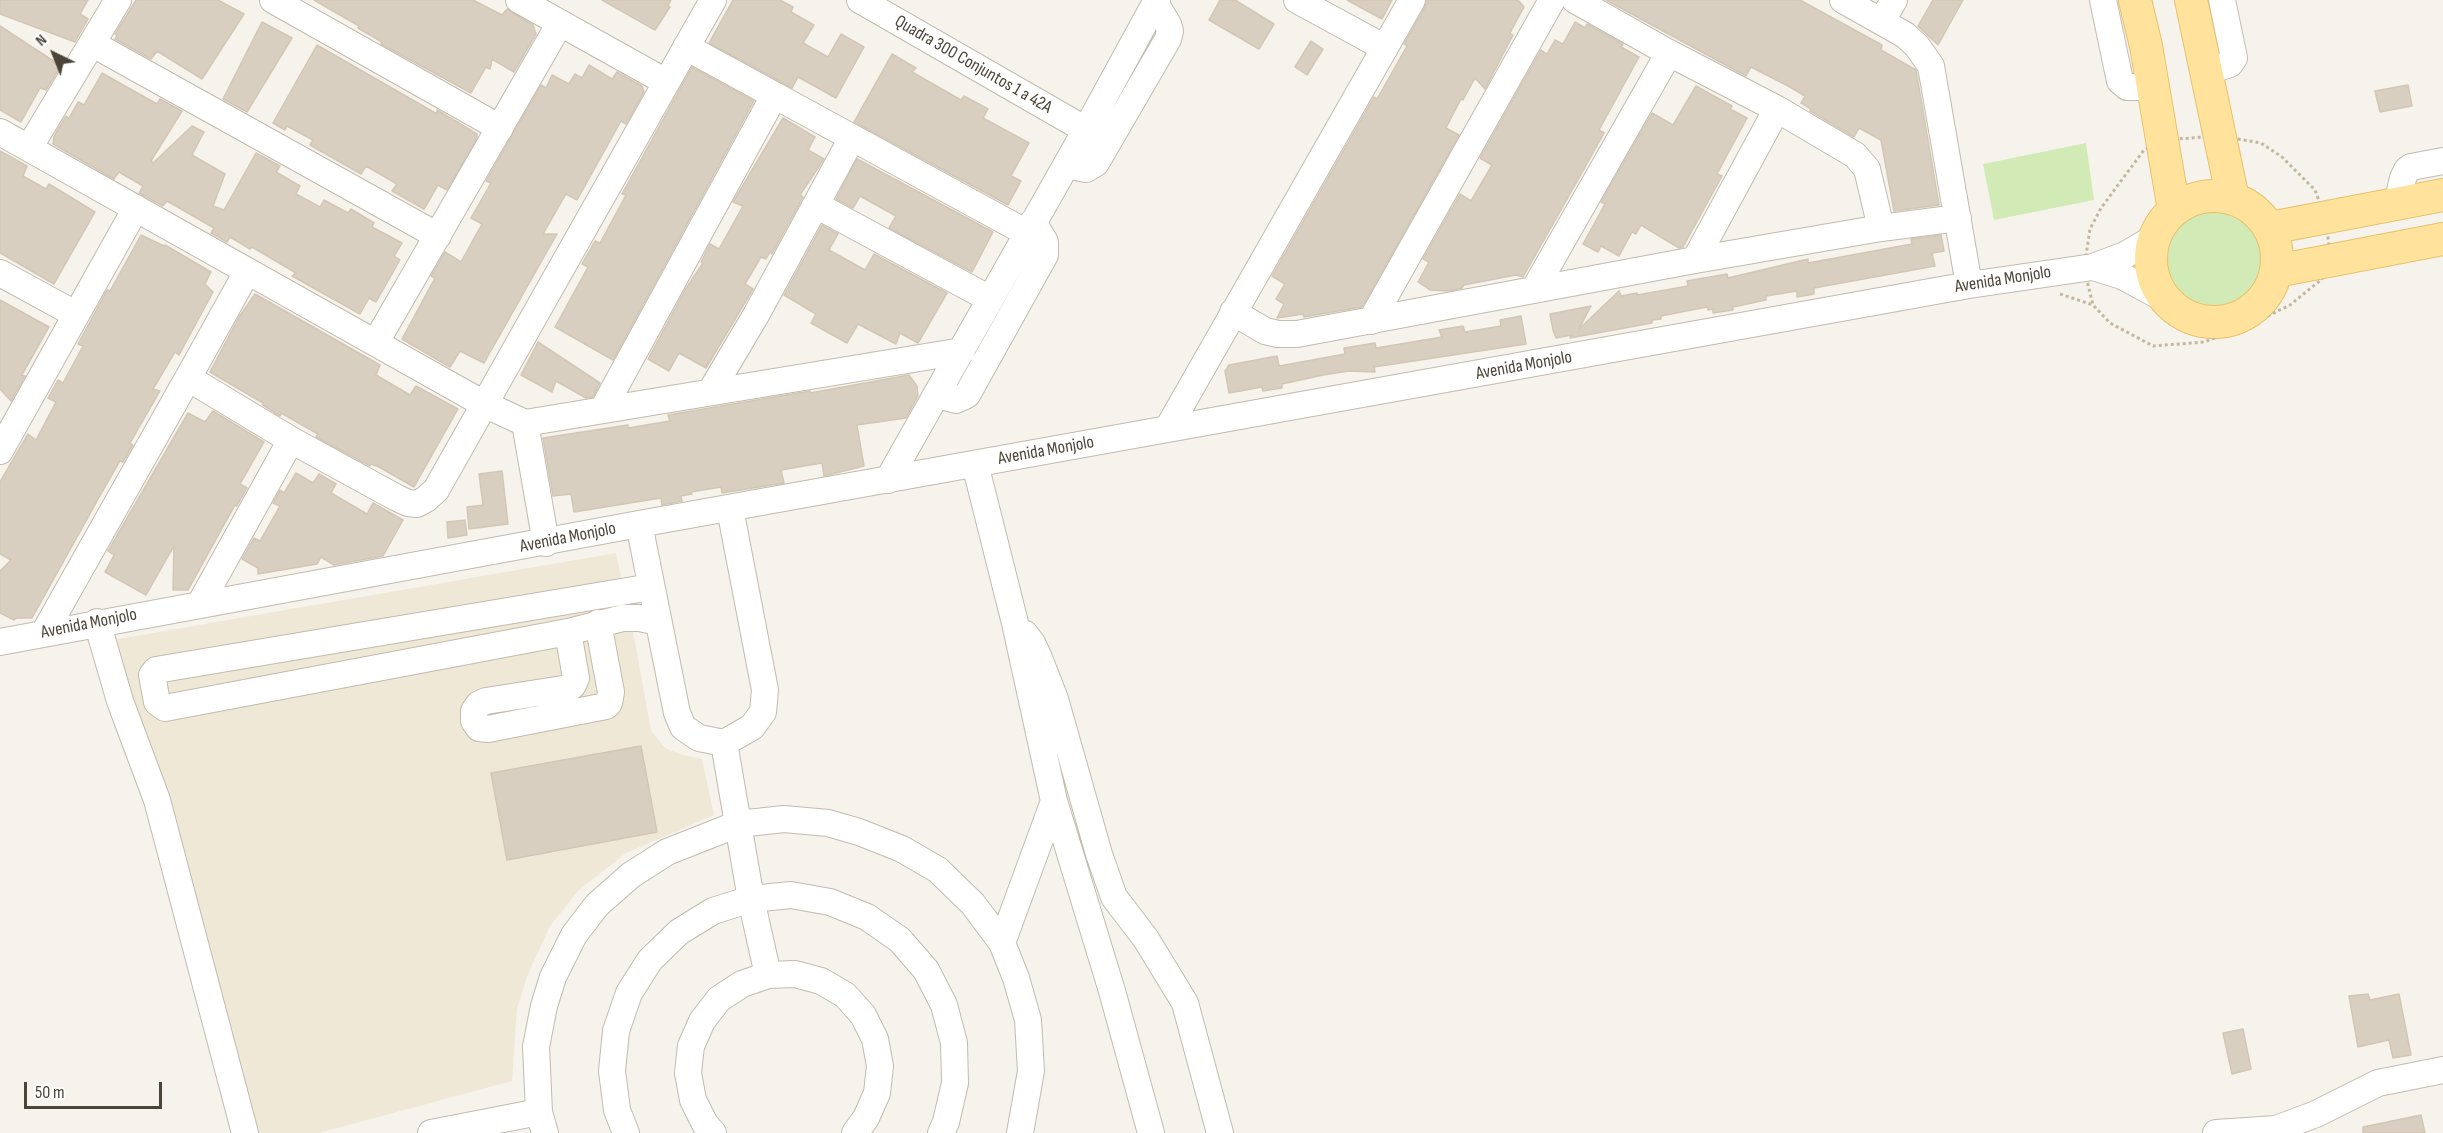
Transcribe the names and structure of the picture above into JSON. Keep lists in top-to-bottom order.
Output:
{
  "streets": {
    "street": ["Quadra 300 Conjuntos 1 a 42A", "Avenida Monjolo"]
  },
  "scale_bar": "50 m",
  "north": "top left"
}
